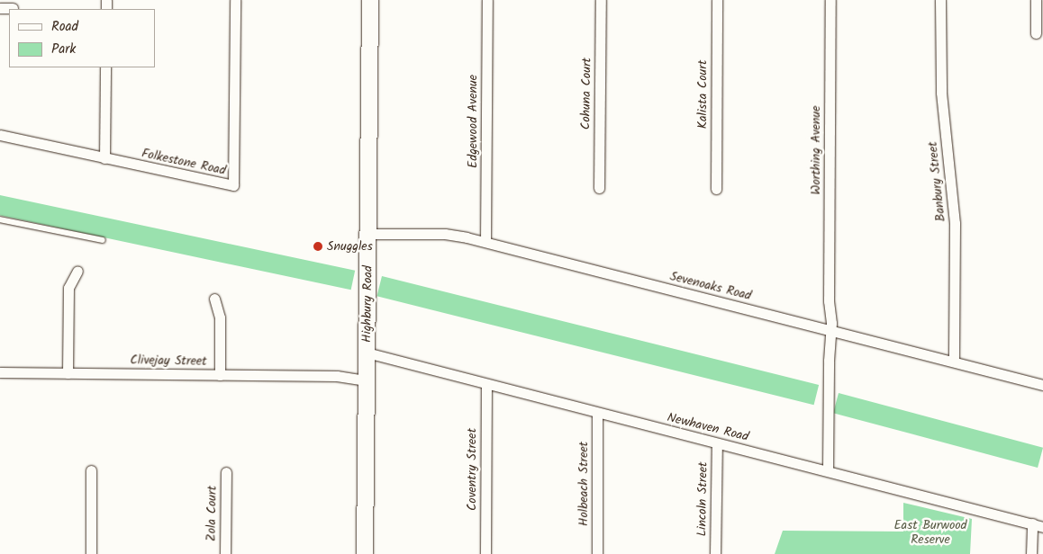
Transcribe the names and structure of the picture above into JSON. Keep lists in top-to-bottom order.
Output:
{
  "streets": {
    "main road": ["Highbury Road"],
    "street": [
      "Cohuna Court",
      "Kalista Court",
      "Edgewood Avenue",
      "Worthing Avenue",
      "Folkestone Road",
      "Banbury Street",
      "Sevenoaks Road",
      "Clivejay Street",
      "Newhaven Road",
      "Coventry Street",
      "Holbeach Street",
      "Lincoln Street",
      "Zola Court"
    ]
  },
  "crossings": [
    ["Edgewood Avenue", "Sevenoaks Road"],
    ["Worthing Avenue", "Sevenoaks Road"],
    ["Worthing Avenue", "Newhaven Road"],
    ["Banbury Street", "Sevenoaks Road"],
    ["Sevenoaks Road", "Highbury Road"],
    ["Highbury Road", "Clivejay Street"],
    ["Highbury Road", "Newhaven Road"],
    ["Newhaven Road", "Coventry Street"],
    ["Newhaven Road", "Holbeach Street"],
    ["Newhaven Road", "Lincoln Street"]
  ],
  "parks": ["East Burwood Reserve"],
  "places": ["Snuggles"],
  "legend": ["Road", "Park"]
}
